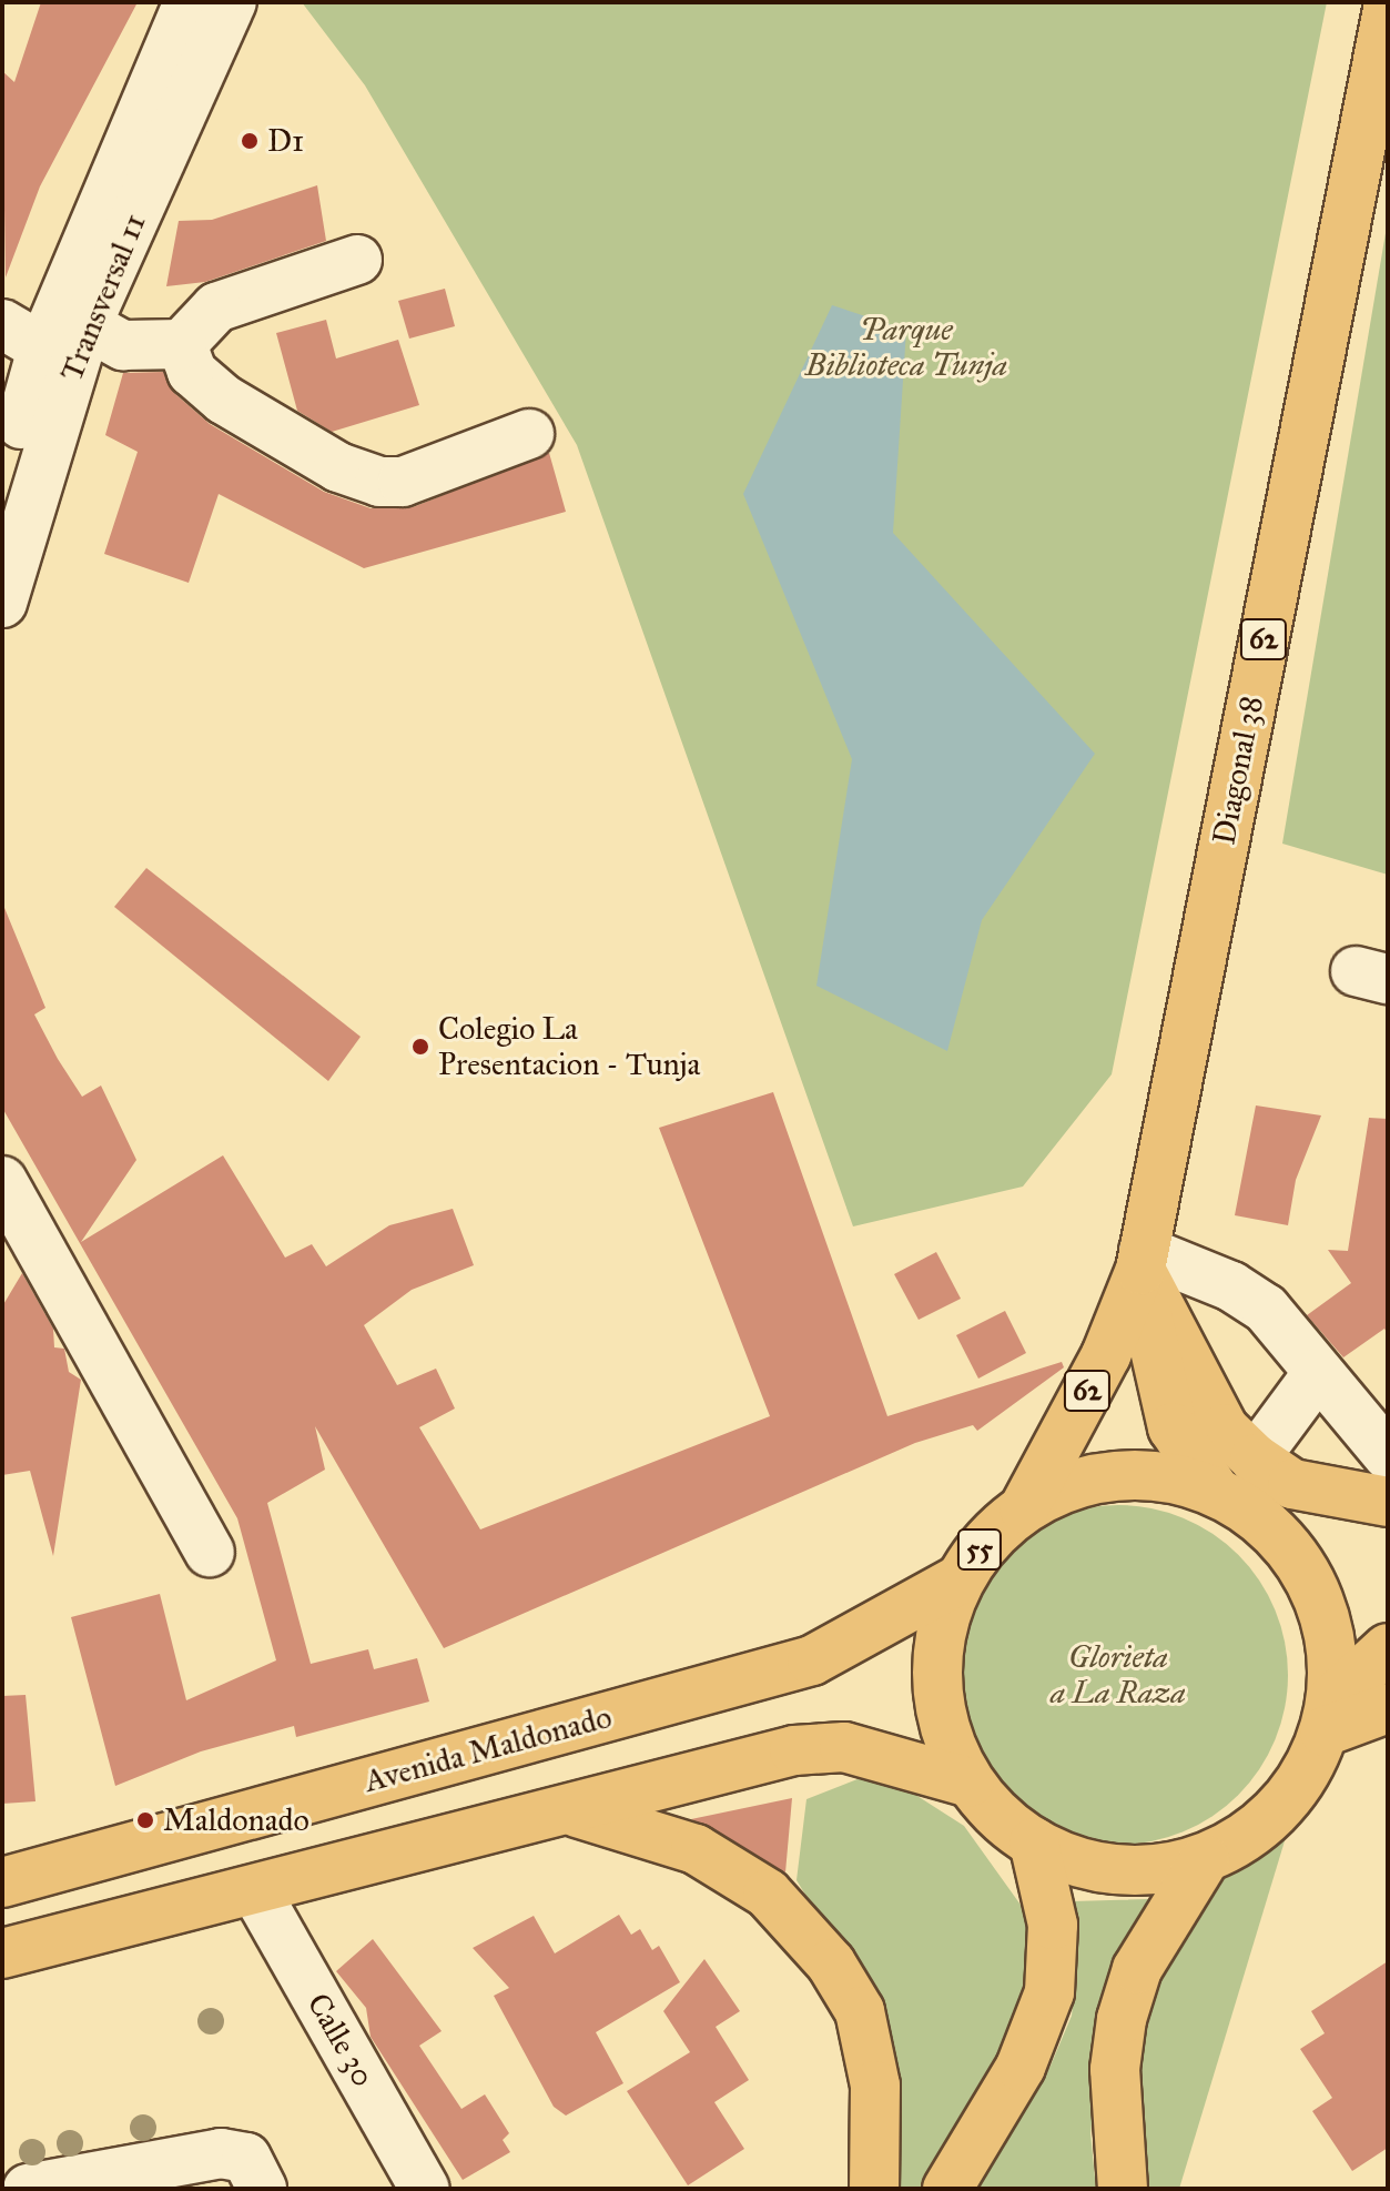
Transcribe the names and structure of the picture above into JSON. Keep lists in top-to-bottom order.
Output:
{
  "streets": {
    "main road": [
      "62",
      "Diagonal 38",
      "55",
      "Avenida Maldonado"
    ],
    "street": ["Transversal 11", "Calle 30"]
  },
  "crossings": [
    ["Diagonal 38", "55"],
    ["55", "Avenida Maldonado"]
  ],
  "parks": ["Parque Biblioteca Tunja", "Glorieta a La Raza"],
  "places": ["D1", "Colegio La Presentacion - Tunja", "Maldonado"]
}
